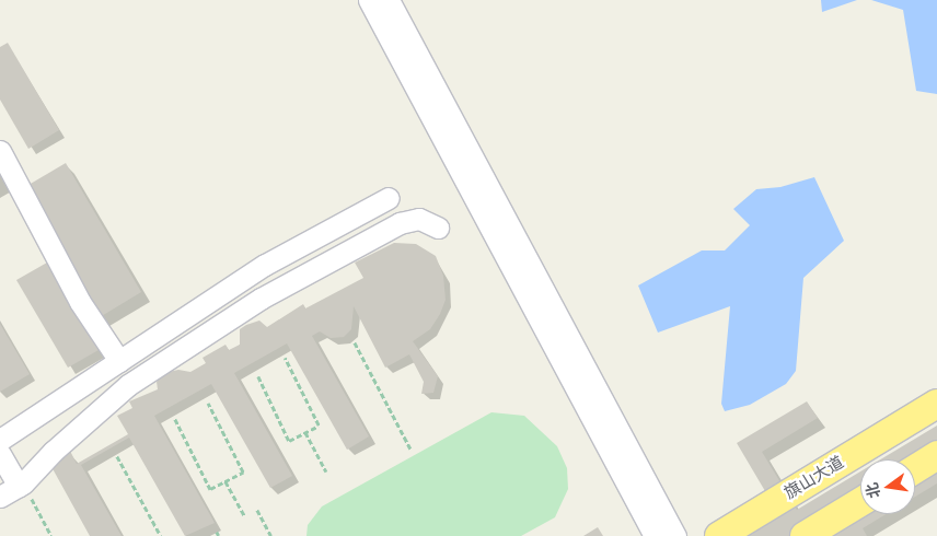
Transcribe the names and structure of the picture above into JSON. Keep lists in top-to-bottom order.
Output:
{
  "streets": {
    "highway": ["旗山大道"]
  },
  "north": "left"
}
